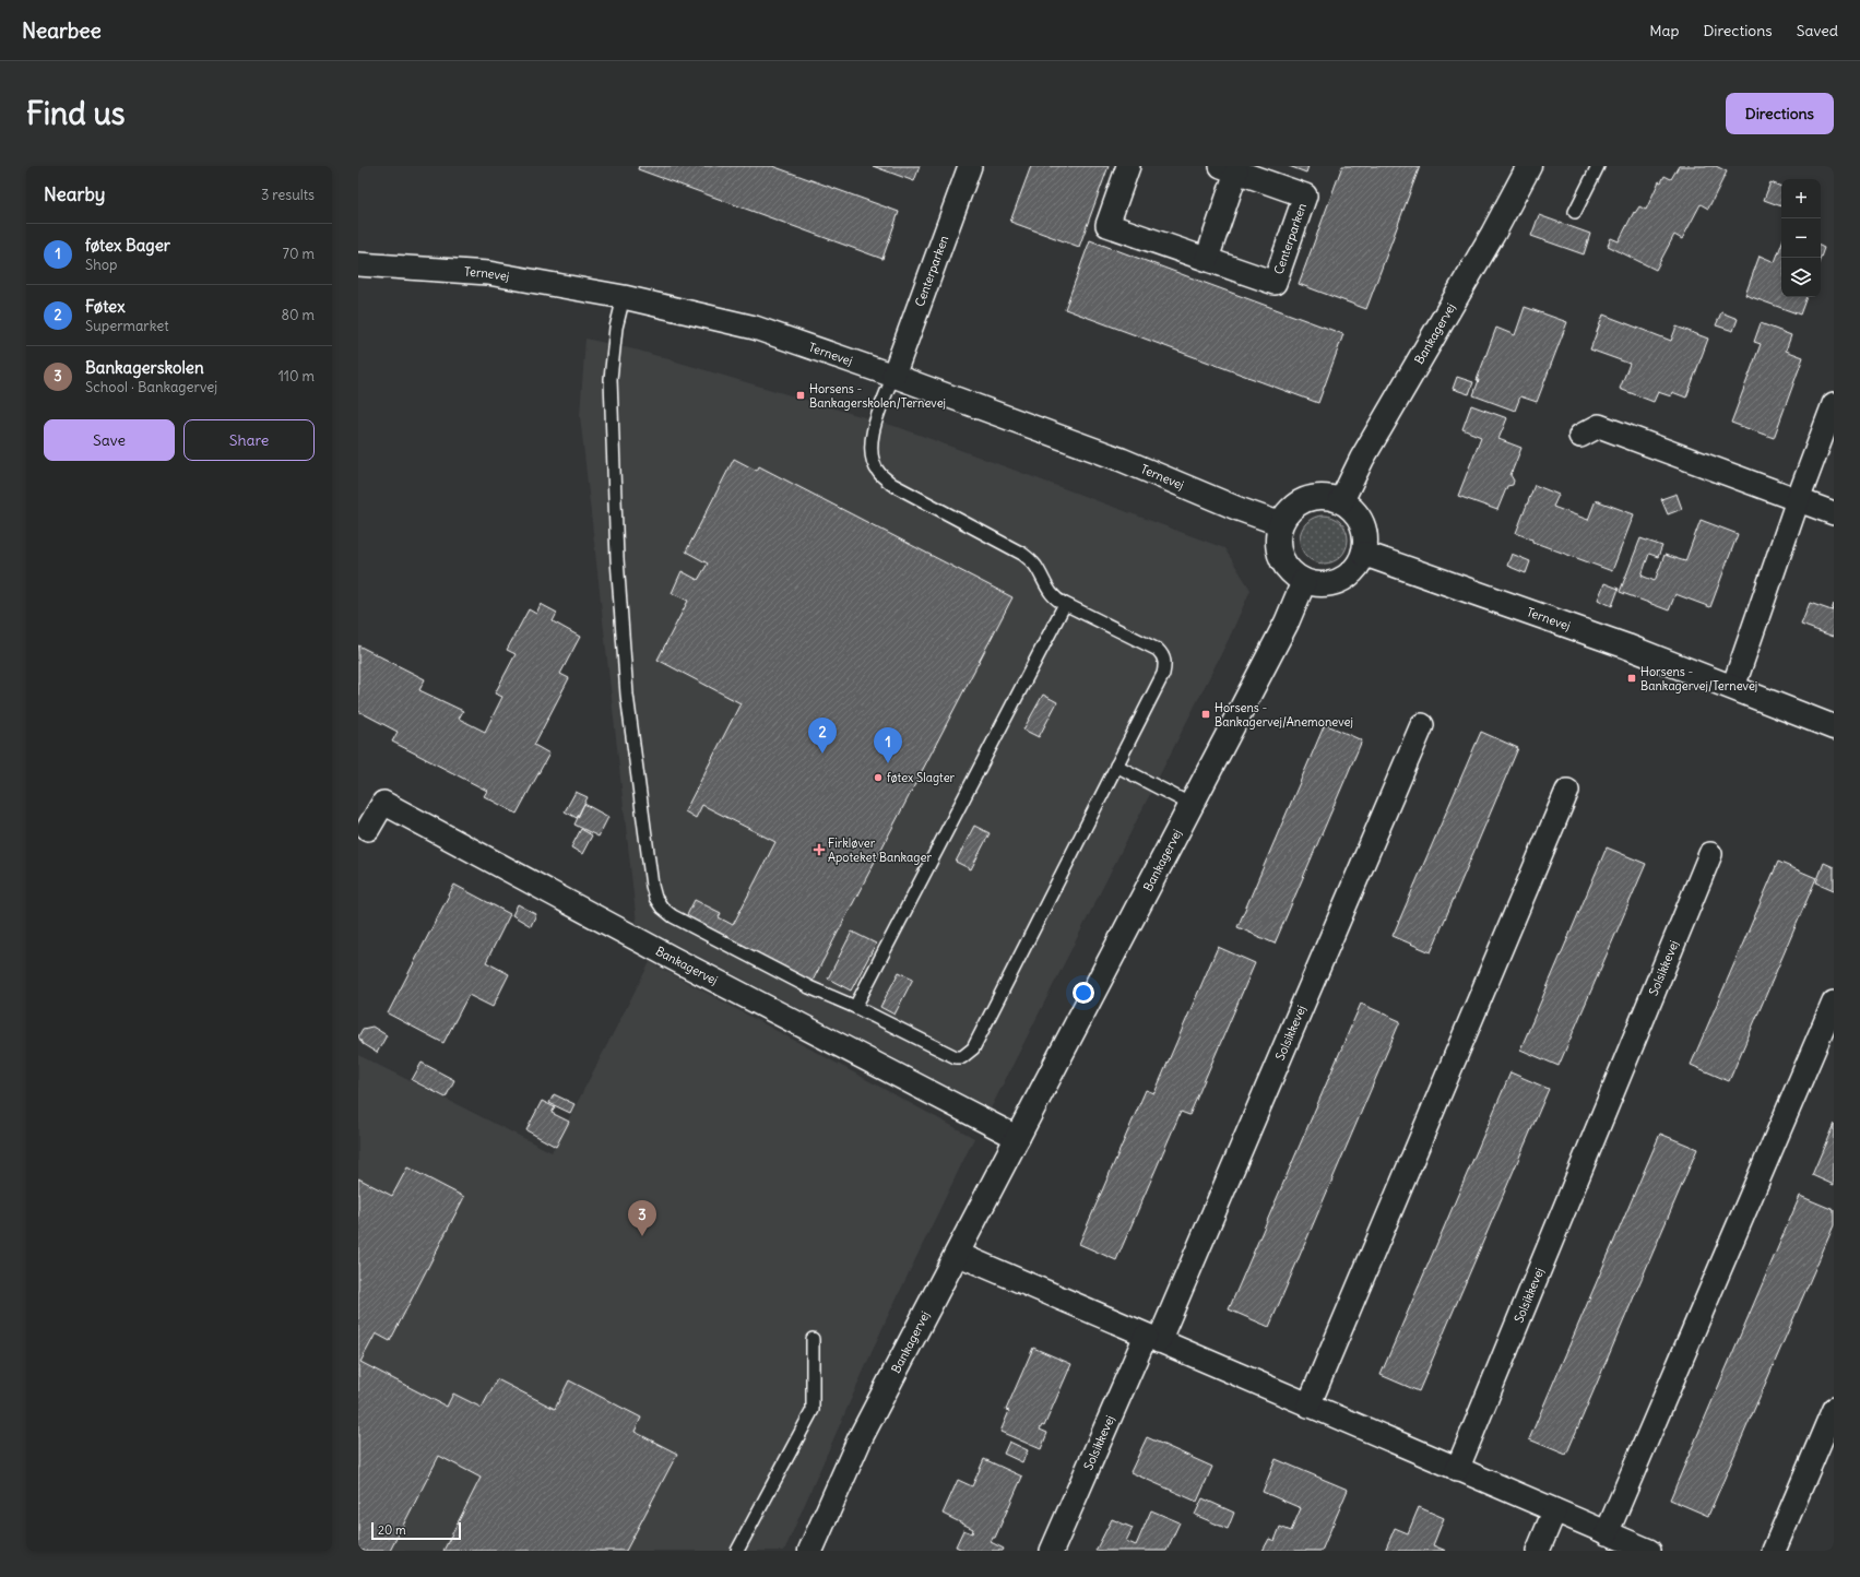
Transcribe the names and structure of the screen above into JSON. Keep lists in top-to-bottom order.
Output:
{
  "streets": {
    "street": [
      "Centerparken",
      "Ternevej",
      "Bankagervej",
      "Solsikkevej"
    ]
  },
  "crossings": [
    ["Centerparken", "Ternevej"],
    ["Ternevej", "Bankagervej"]
  ],
  "places": {
    "transit": ["Horsens - Bankagerskolen/Ternevej", "Horsens - Bankagervej/Ternevej", "Horsens - Bankagervej/Anemonevej"],
    "other": ["føtex Slagter"],
    "health": ["Firkløver Apoteket Bankager"]
  },
  "scale_bar": "20 m",
  "page": {
    "header": "Nearbee",
    "nav": ["Map", "Directions", "Saved"],
    "buttons": [
      "Directions",
      ["Save", "Share"]
    ],
    "title": "Find us",
    "heading": ["Nearby", "3 results"],
    "map_buttons": ["+", "−"],
    "list": [
      {
        "mark": "1",
        "name": "føtex Bager",
        "note": "Shop",
        "value": "70 m"
      },
      {
        "mark": "2",
        "name": "Føtex",
        "note": "Supermarket",
        "value": "80 m"
      },
      {
        "mark": "3",
        "name": "Bankagerskolen",
        "note": "School · Bankagervej",
        "value": "110 m"
      }
    ],
    "pins": ["2", "1", "3"],
    "scale": "20 m"
  }
}
